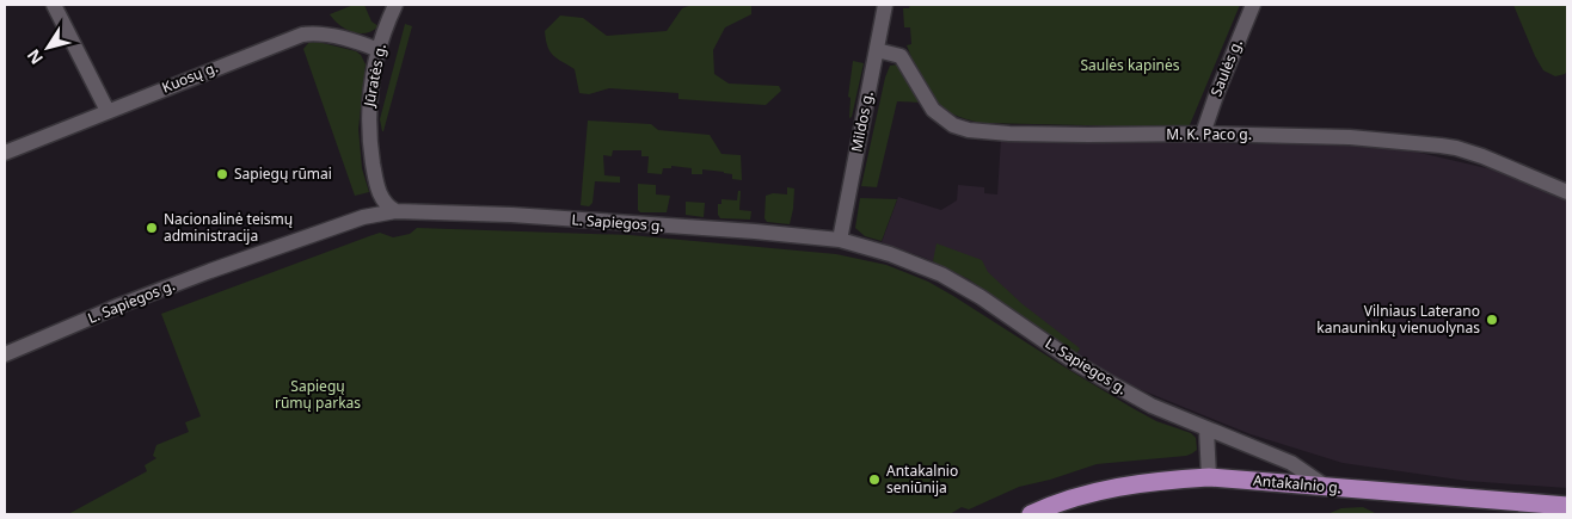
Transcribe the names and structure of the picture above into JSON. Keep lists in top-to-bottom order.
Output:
{
  "streets": {
    "main road": ["Antakalnio g."],
    "street": [
      "Saulės g.",
      "Jūratės g.",
      "Kuosų g.",
      "Mildos g.",
      "M. K. Paco g.",
      "L. Sapiegos g."
    ]
  },
  "crossings": [
    ["Saulės g.", "M. K. Paco g."],
    ["Jūratės g.", "Kuosų g."],
    ["Jūratės g.", "L. Sapiegos g."],
    ["Mildos g.", "M. K. Paco g."],
    ["Mildos g.", "L. Sapiegos g."],
    ["L. Sapiegos g.", "Antakalnio g."]
  ],
  "parks": ["Saulės kapinės", "Sapiegų rūmų parkas"],
  "places": [
    "Sapiegų rūmai",
    "Nacionalinė teismų administracija",
    "Vilniaus Laterano kanauninkų vienuolynas",
    "Antakalnio seniūnija"
  ],
  "north": "bottom left"
}
